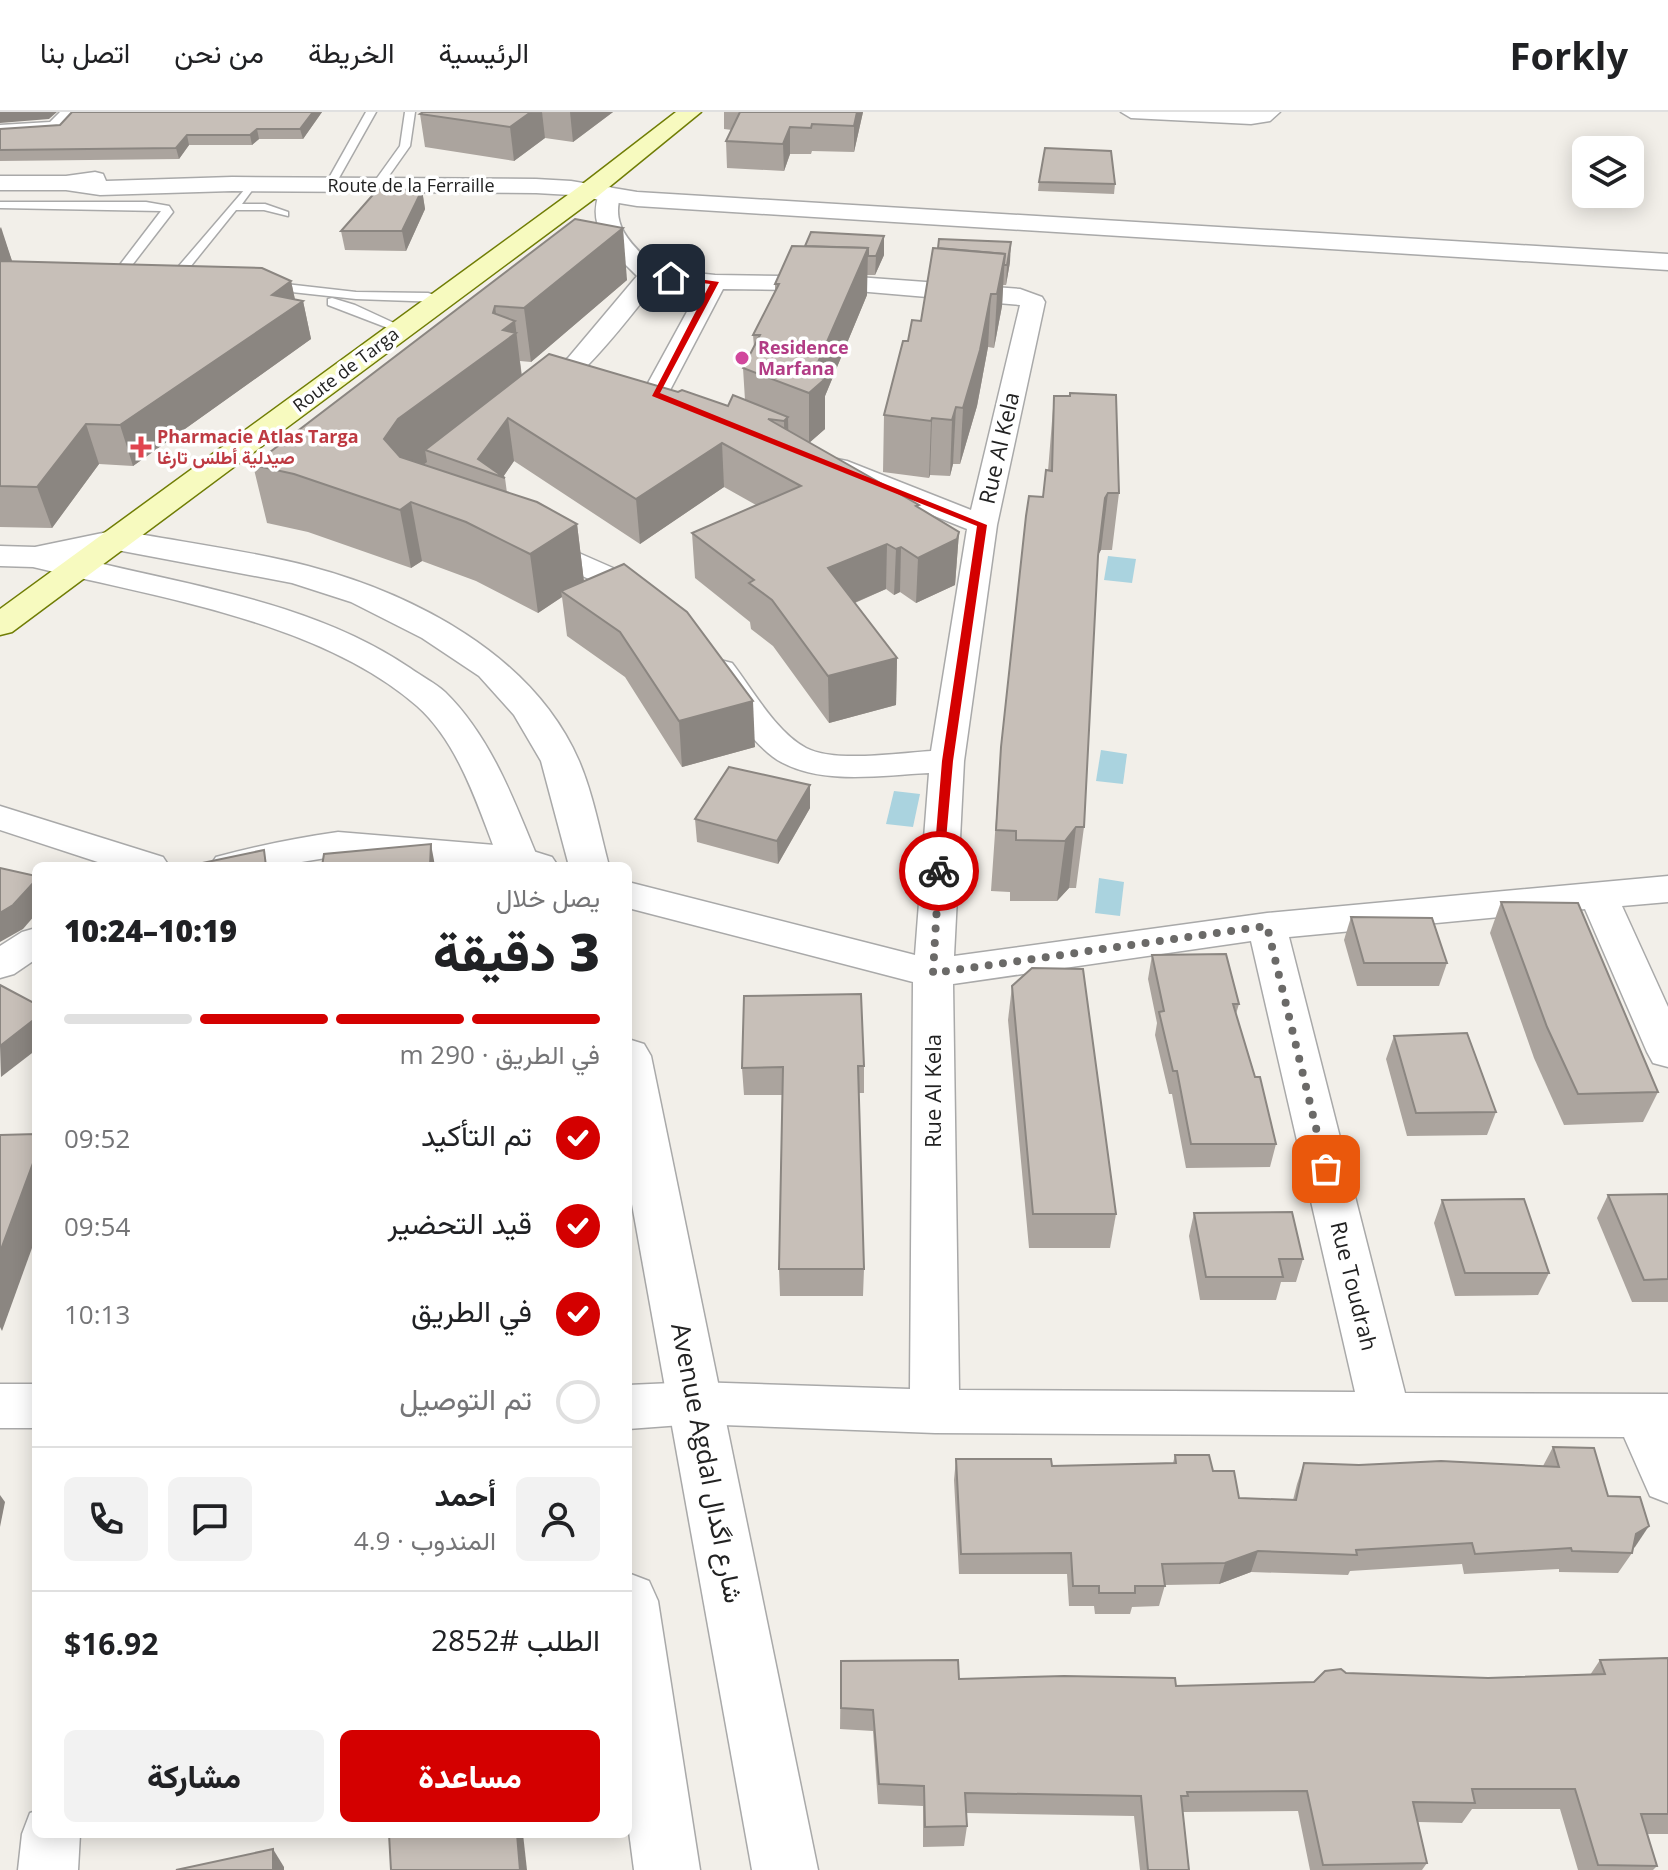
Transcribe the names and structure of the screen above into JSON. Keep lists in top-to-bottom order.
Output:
{
  "streets": {
    "main road": ["Route de Targa"],
    "street": [
      "Route de la Ferraille",
      "Rue Al Kela",
      "Rue Toudrah",
      "Avenue Agdal شارع اگدال"
    ]
  },
  "crossings": [
    ["Route de la Ferraille", "Route de Targa"]
  ],
  "places": {
    "other": ["Residence Marfana"],
    "health": ["Pharmacie Atlas Targa صيدلية أطلس تارغا"]
  },
  "page": {
    "header": "Forkly",
    "nav": [
      "الرئيسية",
      "الخريطة",
      "من نحن",
      "اتصل بنا"
    ],
    "heading": ["3 دقيقة", "يصل خلال", "10:19–10:24"],
    "panel": [
      "أحمد",
      "المندوب · 4.9",
      "الطلب #2852",
      "$16.92"
    ],
    "bar": "في الطريق · 290 m",
    "list": [
      ["تم التأكيد", "09:52"],
      ["قيد التحضير", "09:54"],
      ["في الطريق", "10:13"],
      "تم التوصيل"
    ],
    "buttons": ["مساعدة", "مشاركة"]
  }
}
